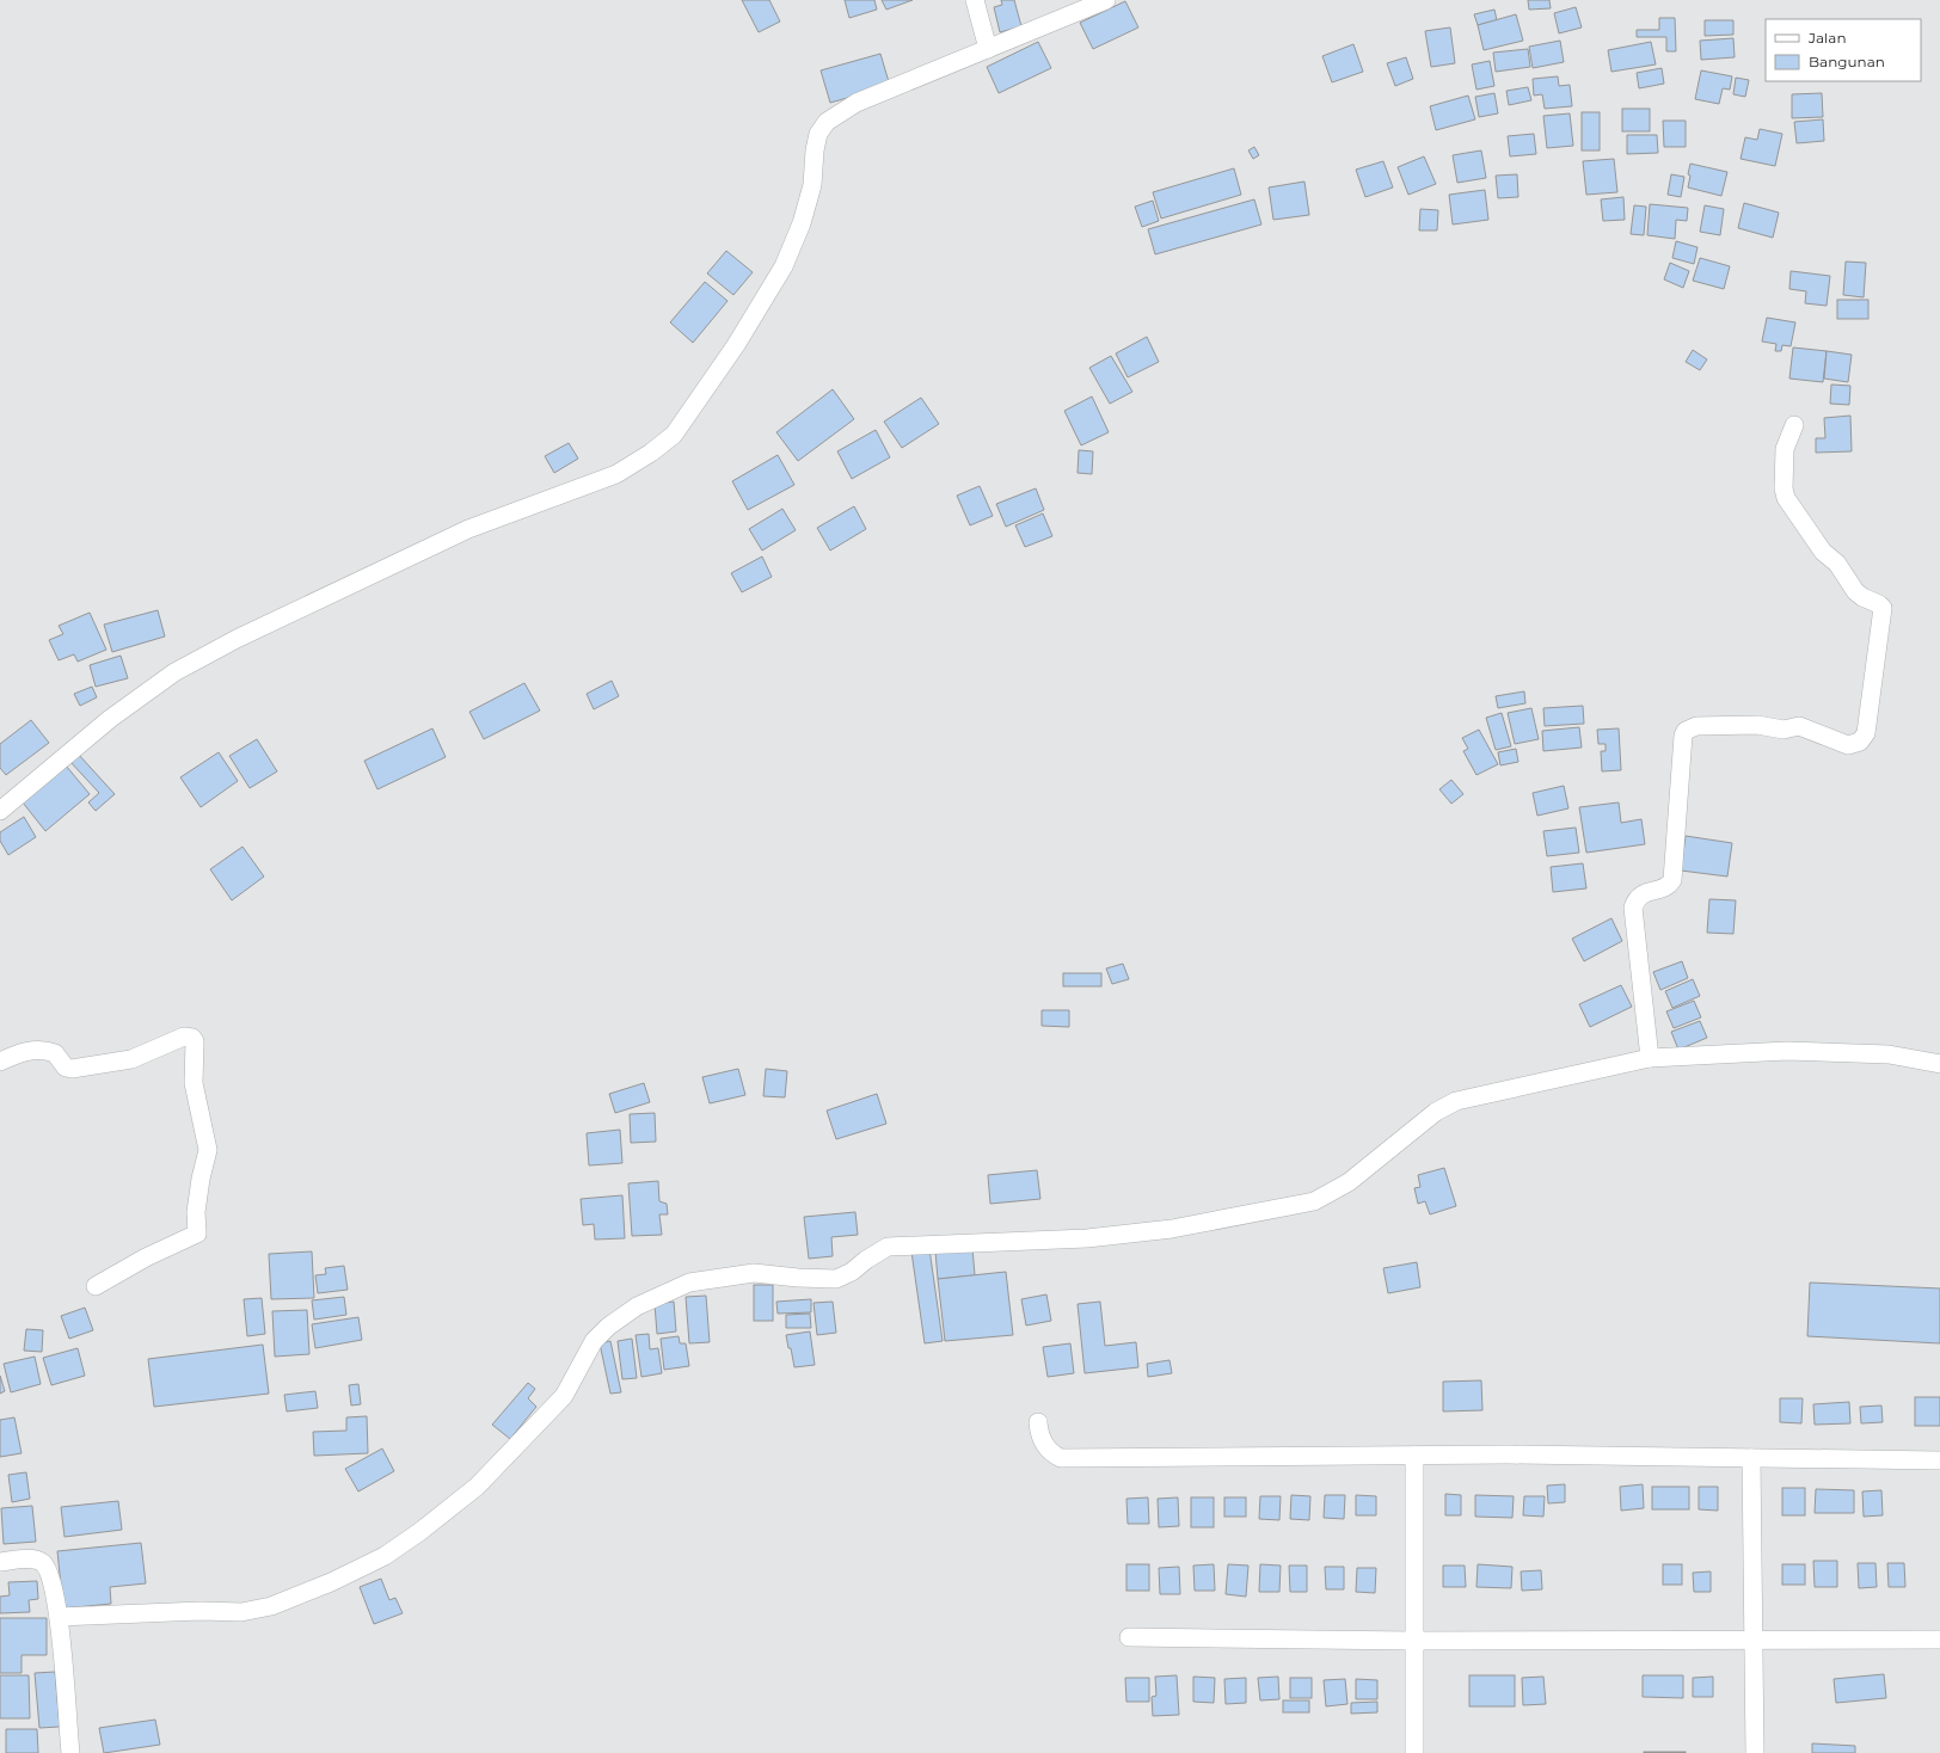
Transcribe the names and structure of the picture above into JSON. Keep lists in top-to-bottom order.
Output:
{
  "legend": ["Jalan", "Bangunan"]
}
